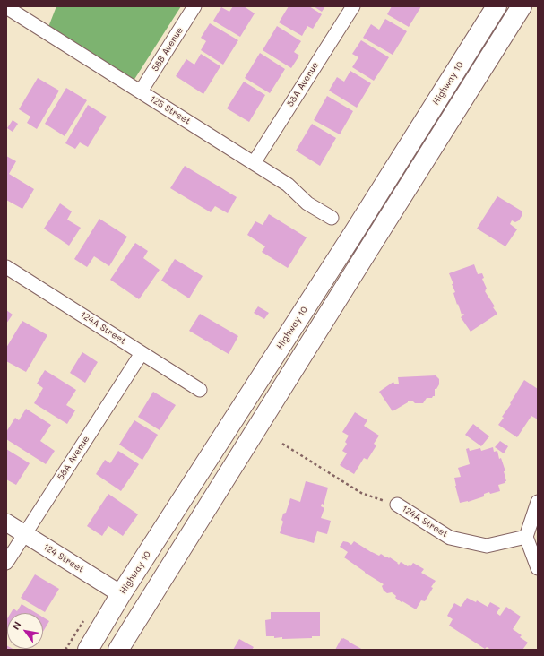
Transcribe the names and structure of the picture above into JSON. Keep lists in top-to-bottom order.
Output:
{
  "streets": {
    "highway": ["Highway 10"],
    "street": [
      "58B Avenue",
      "58A Avenue",
      "125 Street",
      "124A Street",
      "124 Street"
    ]
  },
  "crossings": [
    ["58B Avenue", "125 Street"],
    ["Highway 10", "124 Street"],
    ["58A Avenue", "125 Street"],
    ["58A Avenue", "124A Street"],
    ["58A Avenue", "124 Street"]
  ],
  "north": "top left"
}
